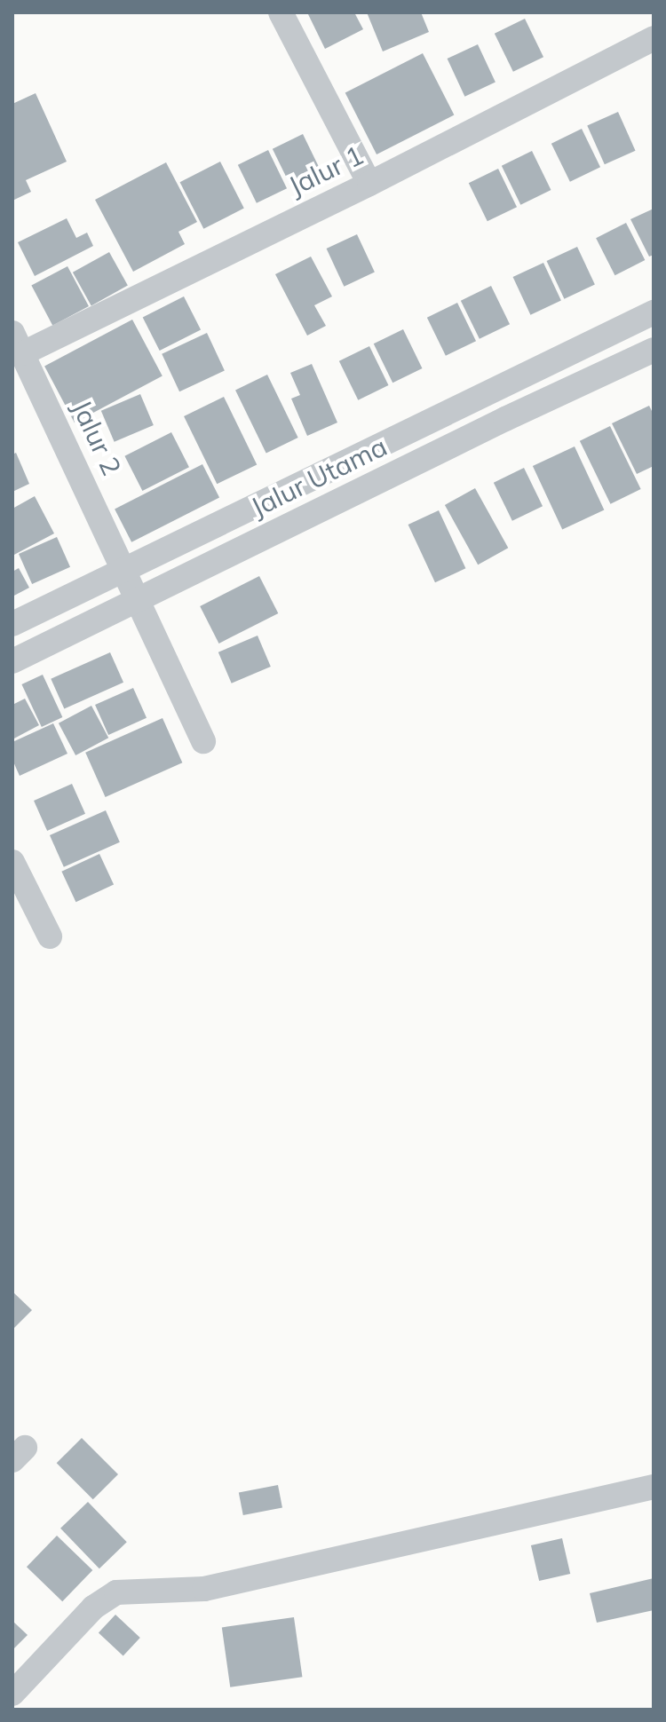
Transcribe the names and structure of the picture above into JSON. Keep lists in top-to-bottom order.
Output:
{
  "streets": {
    "street": ["Jalur 1", "Jalur 2", "Jalur Utama"]
  },
  "crossings": [
    ["Jalur 1", "Jalur 2"],
    ["Jalur 2", "Jalur Utama"]
  ]
}
